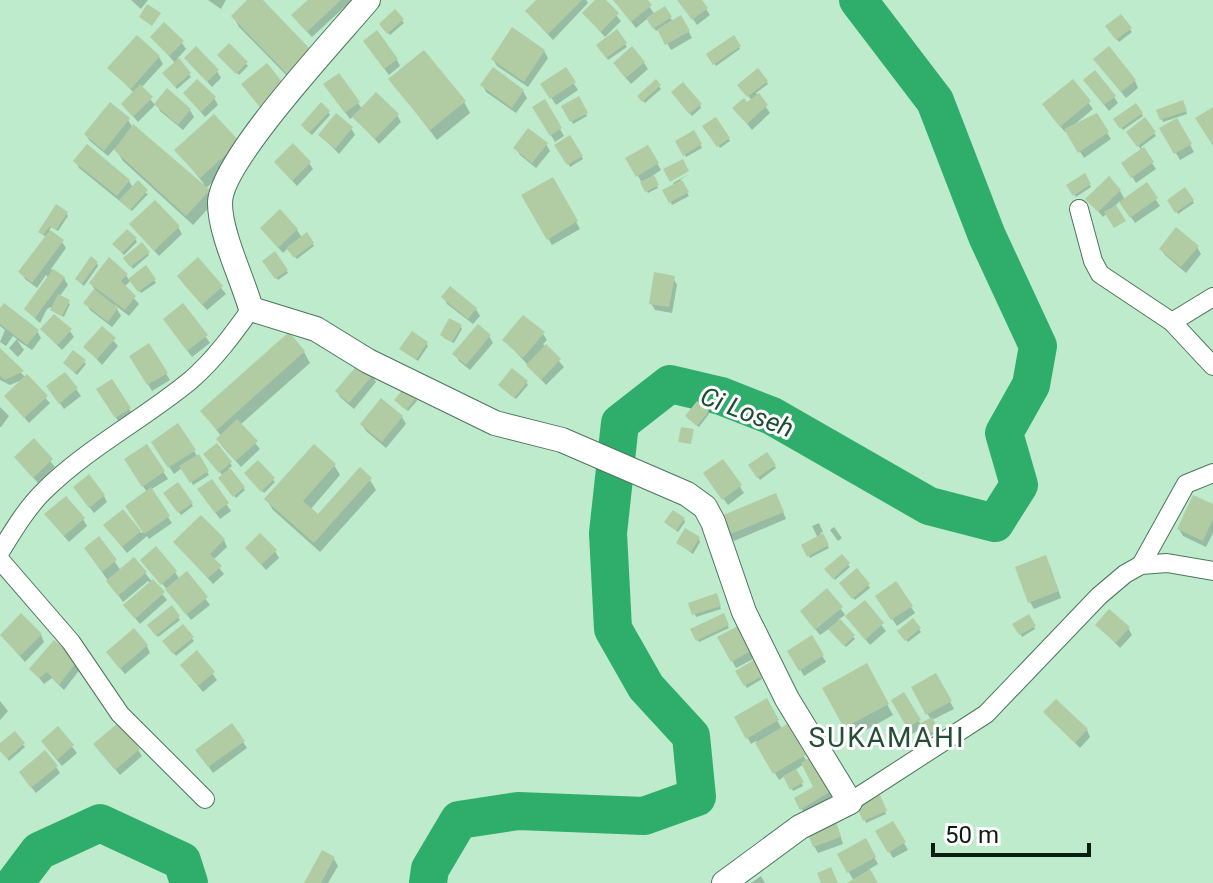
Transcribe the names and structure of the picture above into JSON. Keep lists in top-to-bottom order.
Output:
{
  "districts": ["SUKAMAHI"],
  "water": ["Ci Loseh"],
  "scale_bar": "50 m"
}
